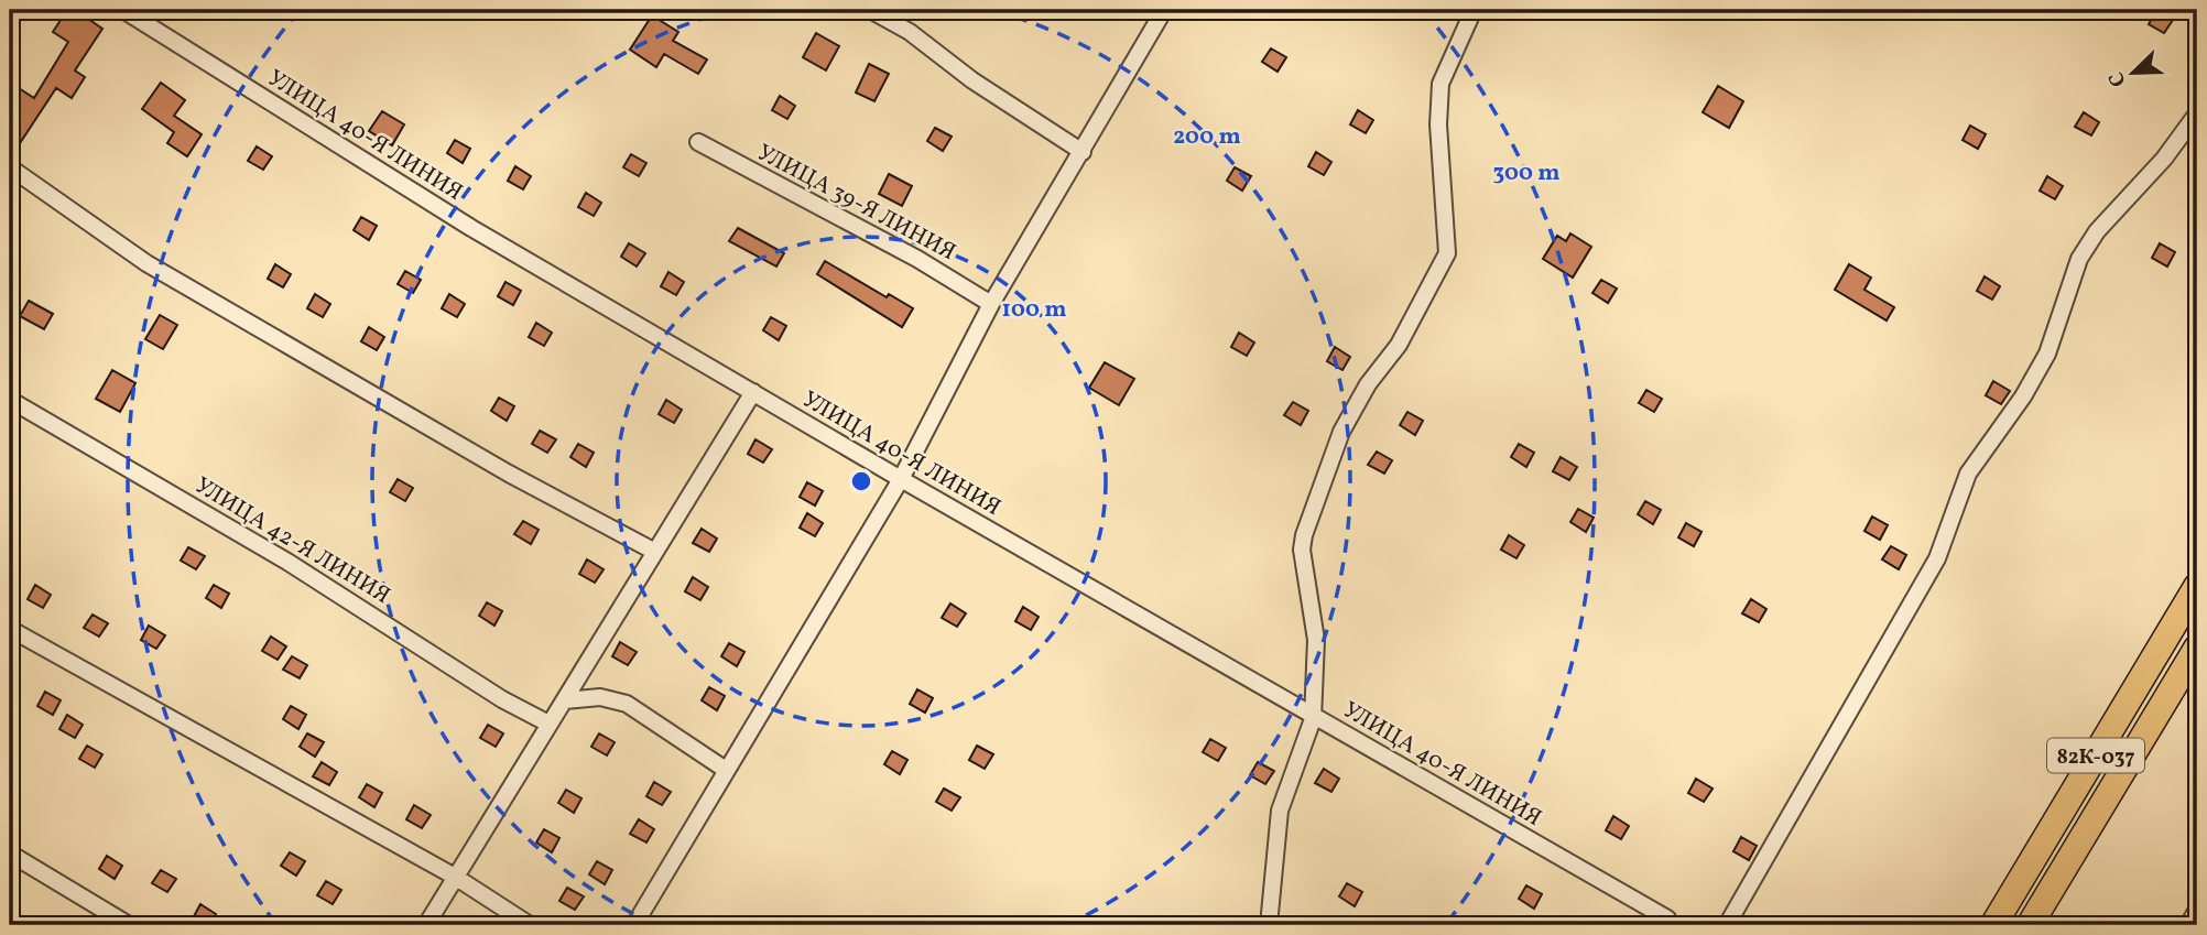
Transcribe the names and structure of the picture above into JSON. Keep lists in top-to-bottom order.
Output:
{
  "streets": {
    "main road": ["82К-037"],
    "street": ["УЛИЦА 40-Я ЛИНИЯ", "УЛИЦА 39-Я ЛИНИЯ", "УЛИЦА 42-Я ЛИНИЯ"]
  },
  "north": "bottom left",
  "rings": ["200 m", "300 m", "100 m"]
}
